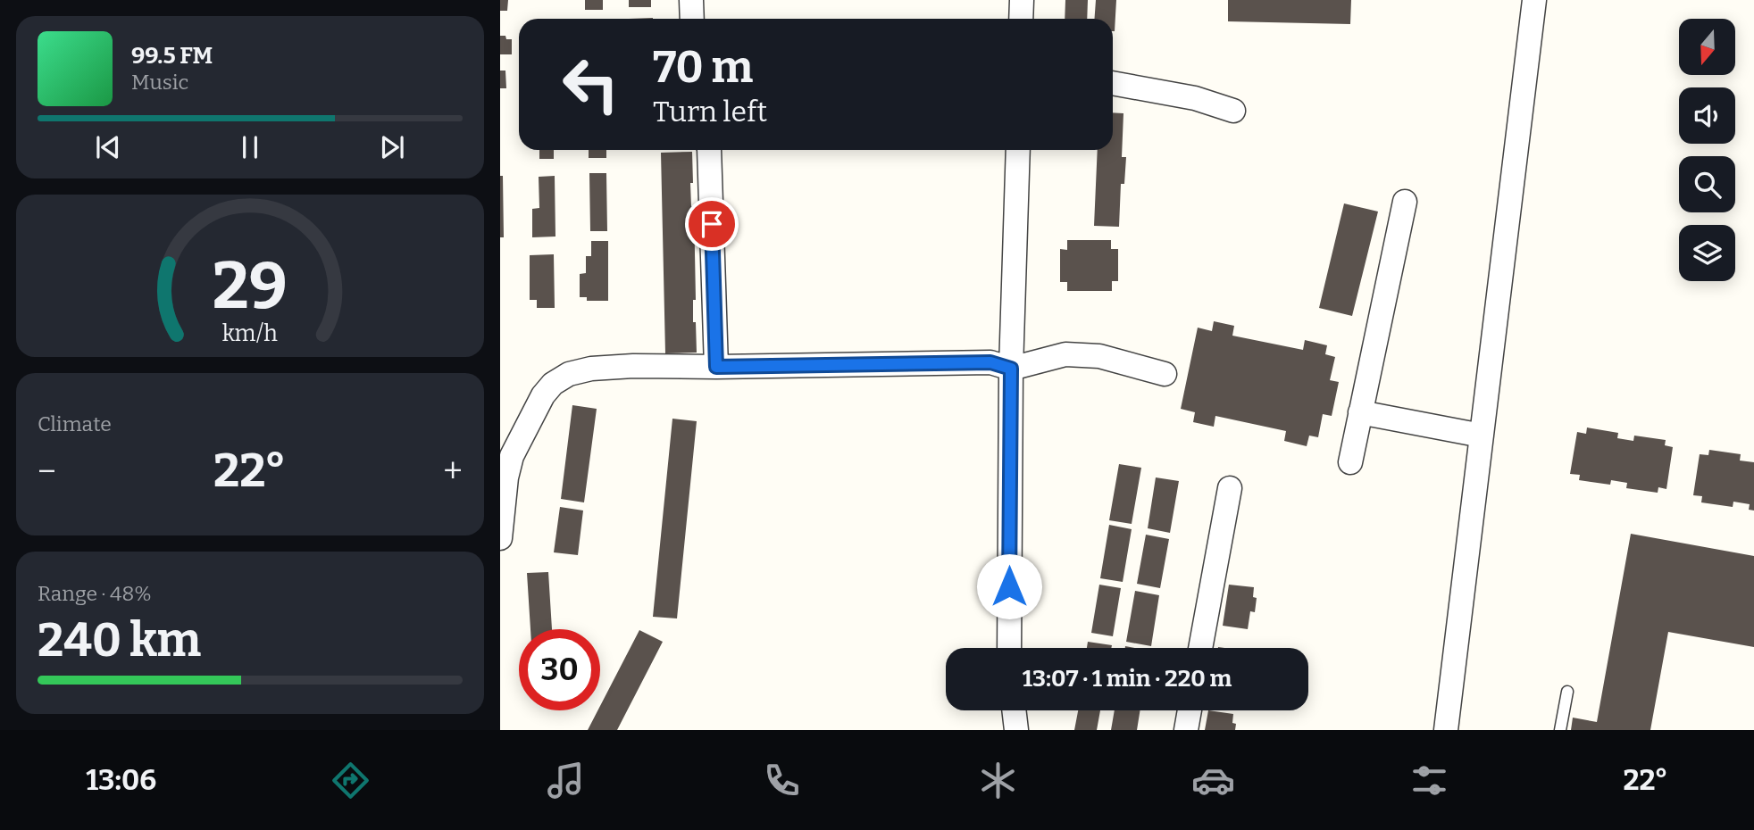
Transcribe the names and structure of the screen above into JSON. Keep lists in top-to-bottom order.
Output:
{
  "north": "bottom",
  "page": {
    "turn": ["70 m", "Turn left"],
    "song": ["99.5 FM", "Music"],
    "tile": [
      "Climate",
      ["Range · 48%", "240 km"]
    ],
    "heat": ["−", "22°", "+"],
    "limit": "30",
    "trip": "13:07 · 1 min · 220 m",
    "tabs": ["13:06", "22°"],
    "gauge": ["29", "km/h"]
  }
}
